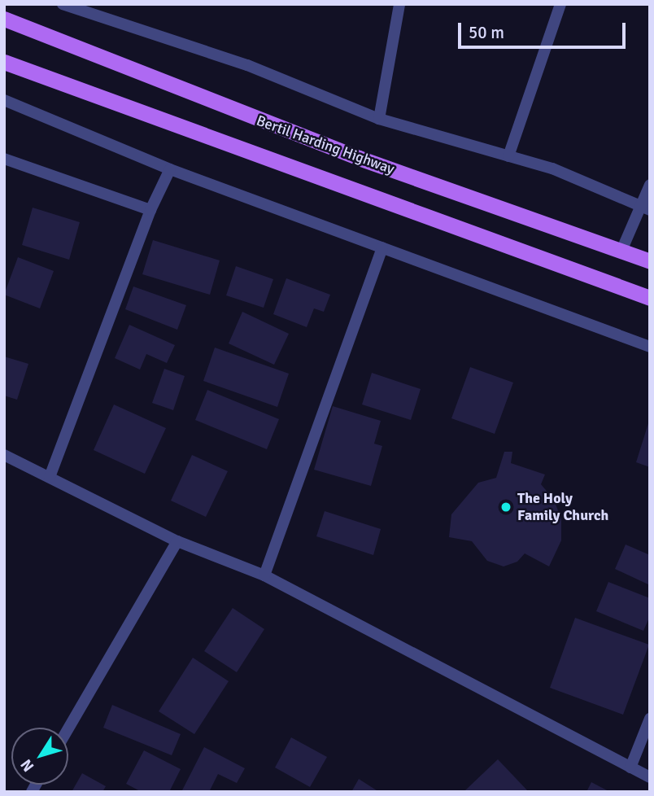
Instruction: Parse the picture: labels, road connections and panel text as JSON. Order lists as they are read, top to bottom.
{
  "streets": {
    "main road": ["Bertil Harding Highway"]
  },
  "places": ["The Holy Family Church"],
  "scale_bar": "50 m",
  "north": "bottom left"
}
